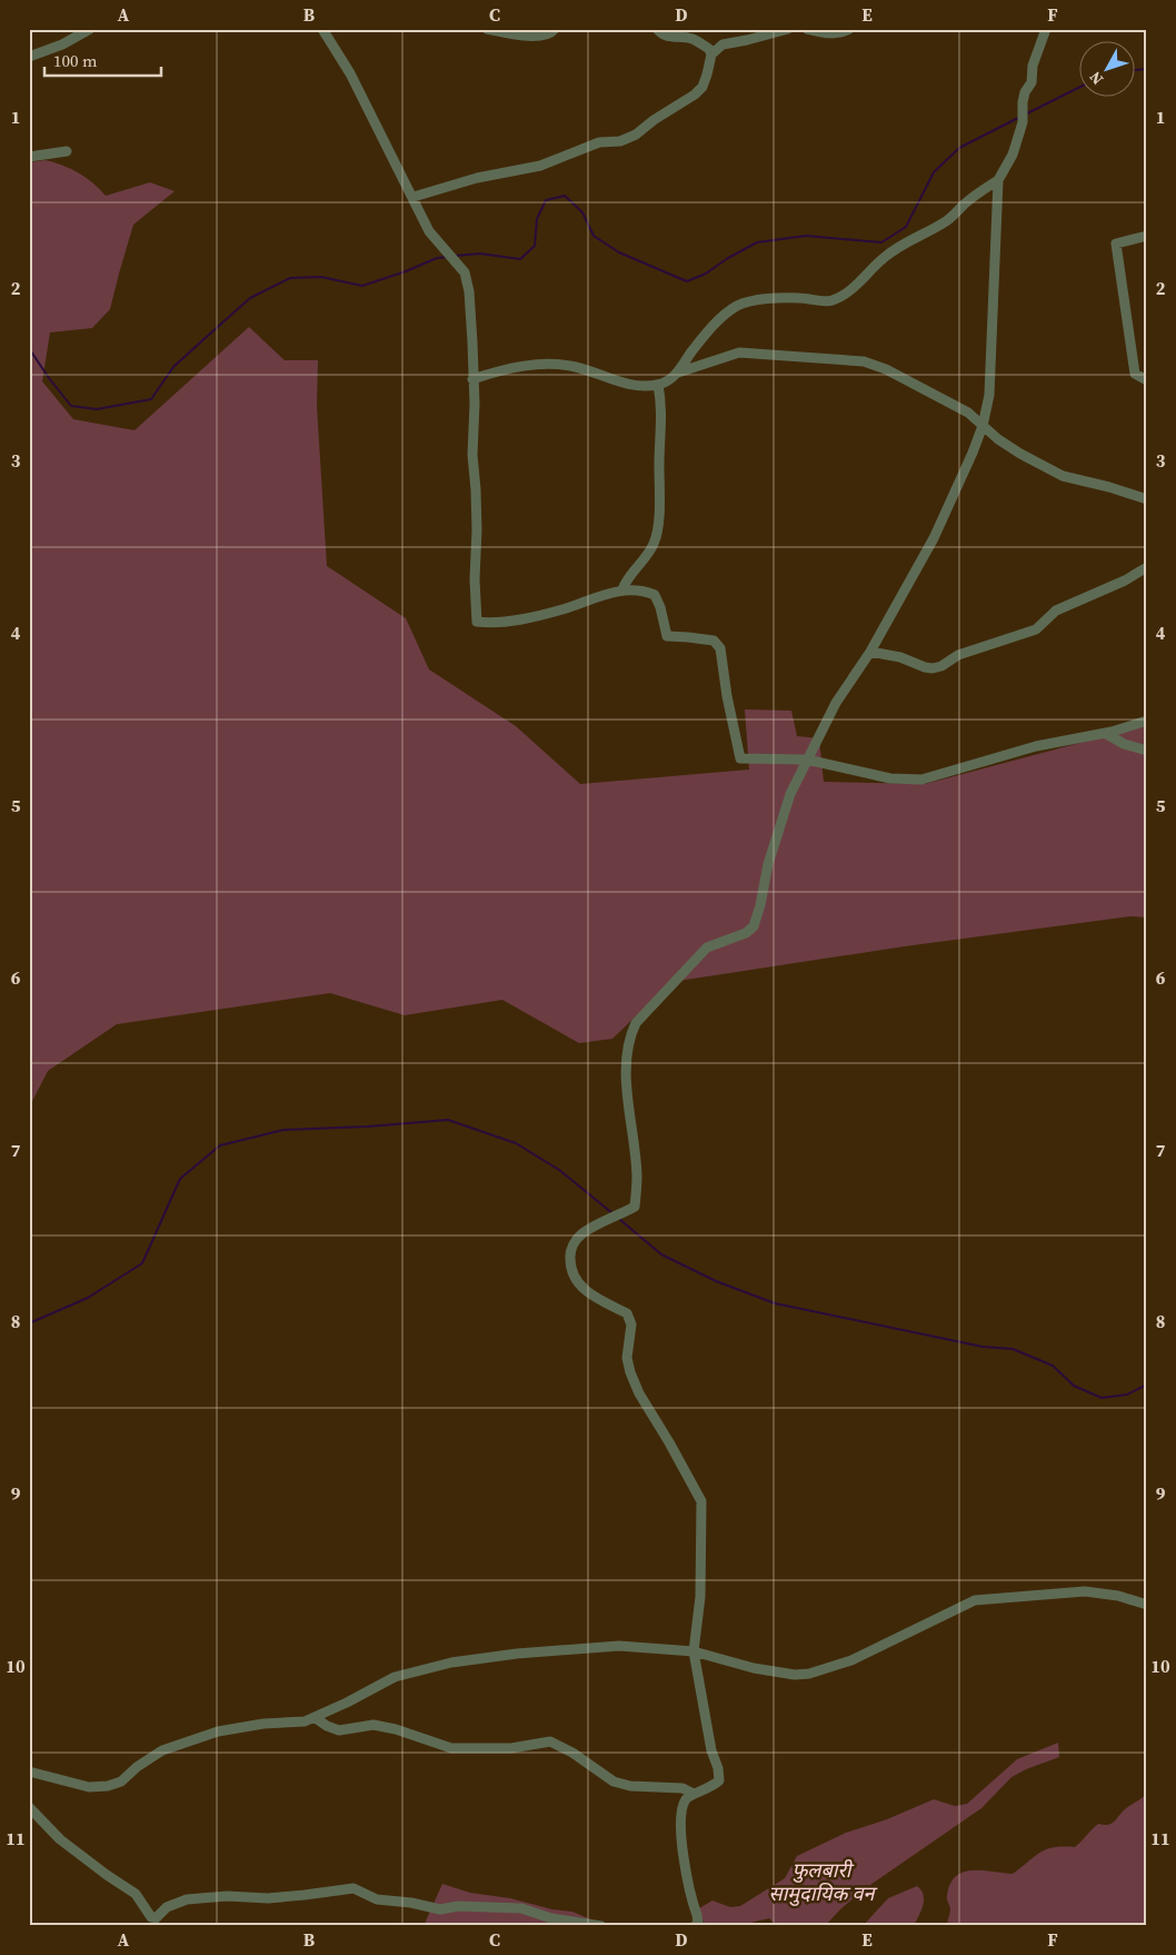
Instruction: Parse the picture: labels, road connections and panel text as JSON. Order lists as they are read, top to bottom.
{
  "parks": ["फुलबारी सामुदायिक वन"],
  "scale_bar": "100 m",
  "north": "bottom left",
  "grid": {
    "columns": [
      "A",
      "B",
      "C",
      "D",
      "E",
      "F"
    ],
    "rows": [
      "1",
      "2",
      "3",
      "4",
      "5",
      "6",
      "7",
      "8",
      "9",
      "10",
      "11"
    ]
  }
}
